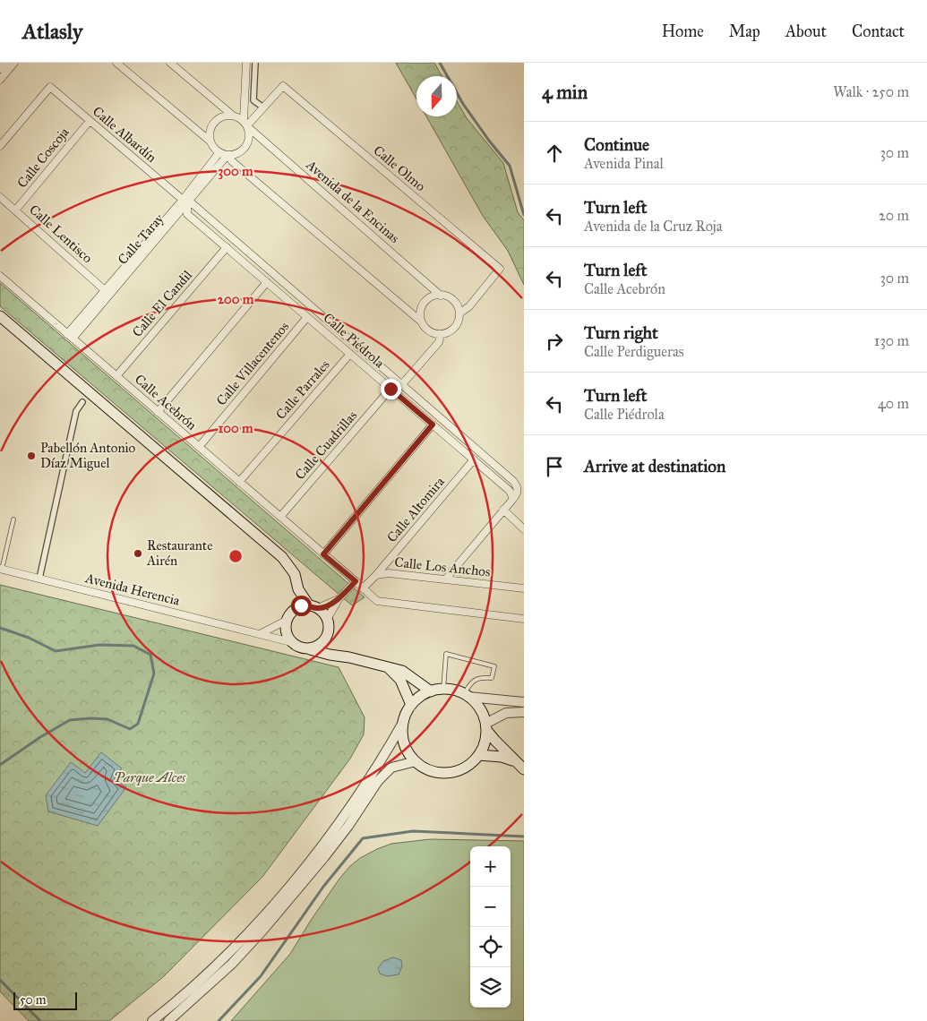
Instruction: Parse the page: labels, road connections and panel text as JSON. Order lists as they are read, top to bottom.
{
  "streets": {
    "street": [
      "Calle Albardín",
      "Calle Coscoja",
      "Calle Olmo",
      "Avenida de la Encinas",
      "Calle Lentisco",
      "Calle Taray",
      "Calle El Candil",
      "Calle Piédrola",
      "Calle Villacentenos",
      "Calle Parrales",
      "Calle Acebrón",
      "Calle Cuadrillas",
      "Calle Altomira",
      "Calle Los Anchos",
      "Avenida Herencia"
    ]
  },
  "crossings": [
    ["Calle Albardín", "Calle Coscoja"],
    ["Calle Albardín", "Calle Taray"],
    ["Calle Albardín", "Calle Piédrola"],
    ["Calle Coscoja", "Calle Lentisco"],
    ["Calle Olmo", "Avenida de la Encinas"],
    ["Avenida de la Encinas", "Calle Taray"],
    ["Calle Lentisco", "Calle Taray"],
    ["Calle Taray", "Calle Piédrola"],
    ["Calle Taray", "Calle Acebrón"],
    ["Calle El Candil", "Calle Piédrola"],
    ["Calle El Candil", "Calle Acebrón"],
    ["Calle Piédrola", "Calle Villacentenos"],
    ["Calle Piédrola", "Calle Parrales"],
    ["Calle Piédrola", "Calle Cuadrillas"],
    ["Calle Piédrola", "Calle Altomira"],
    ["Calle Villacentenos", "Calle Acebrón"],
    ["Calle Parrales", "Calle Acebrón"],
    ["Calle Acebrón", "Calle Cuadrillas"],
    ["Calle Acebrón", "Calle Los Anchos"],
    ["Calle Altomira", "Calle Los Anchos"]
  ],
  "parks": ["Parque Alces"],
  "places": ["Pabellón Antonio Díaz Miguel", "Restaurante Airén"],
  "scale_bar": "50 m",
  "north": "bottom",
  "page": {
    "header": "Atlasly",
    "nav": [
      "Home",
      "Map",
      "About",
      "Contact"
    ],
    "heading": ["4 min", "Walk · 250 m"],
    "list": [
      ["Continue", "Avenida Pinal", "30 m"],
      ["Turn left", "Avenida de la Cruz Roja", "20 m"],
      ["Turn left", "Calle Acebrón", "30 m"],
      ["Turn right", "Calle Perdigueras", "130 m"],
      ["Turn left", "Calle Piédrola", "40 m"],
      "Arrive at destination"
    ],
    "map_buttons": ["+", "−"],
    "scale": "50 m"
  },
  "rings": ["300 m", "200 m", "100 m"]
}
